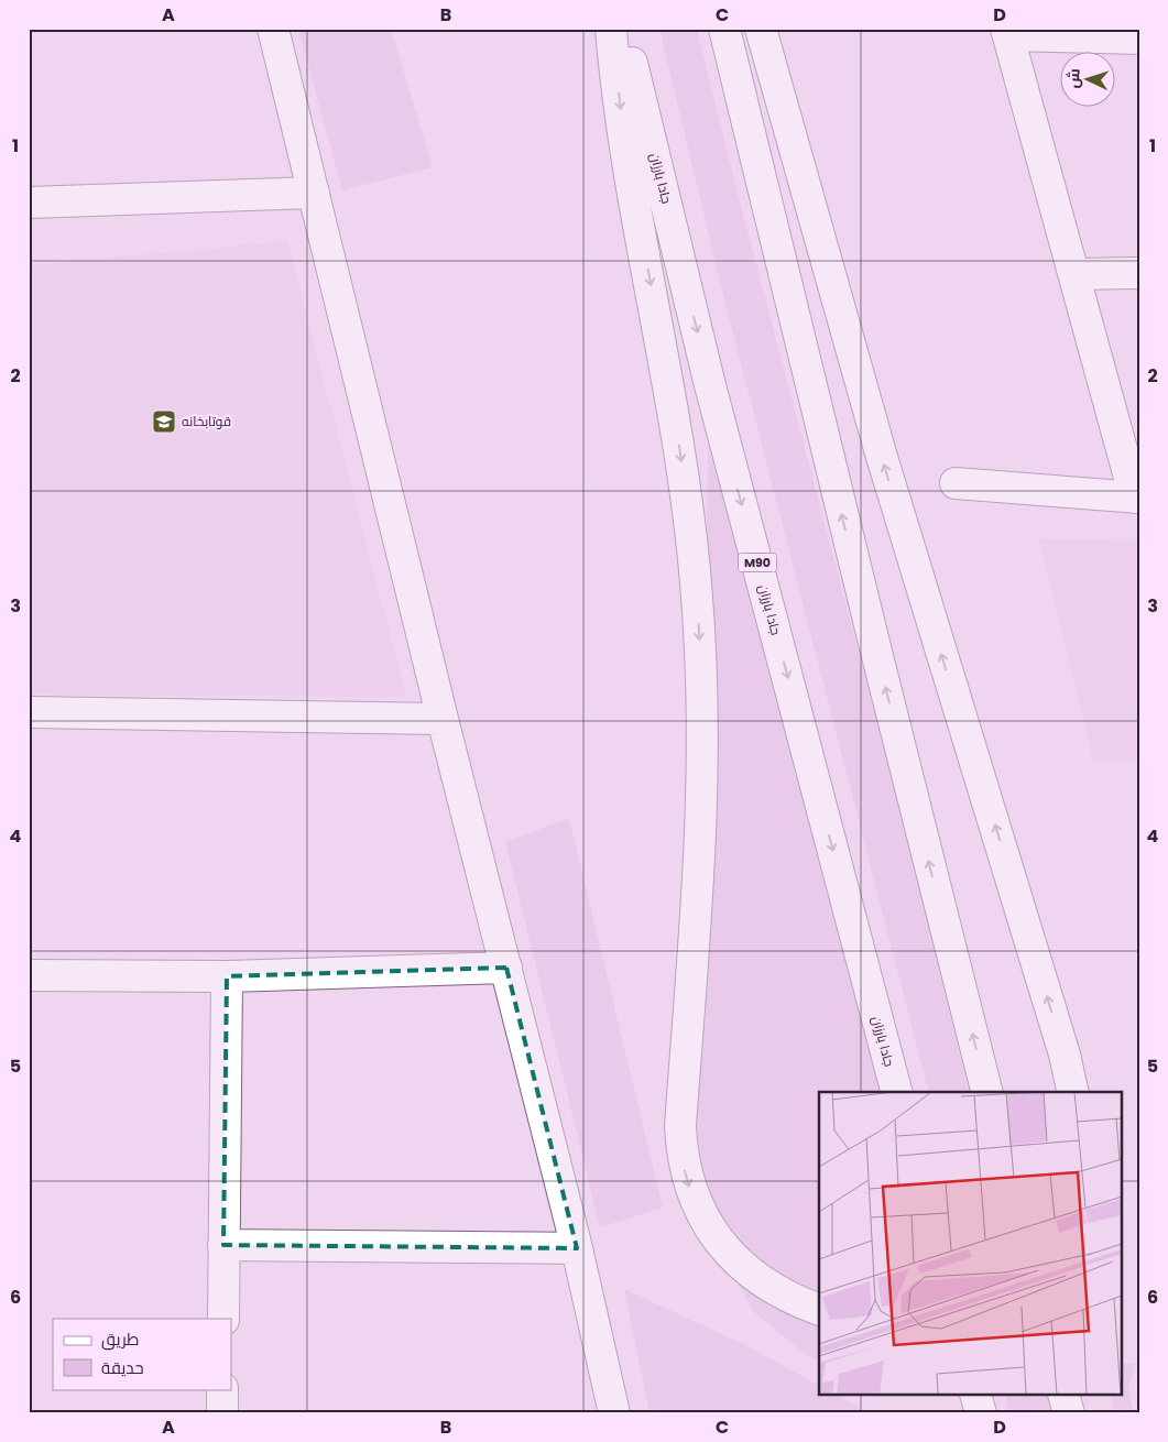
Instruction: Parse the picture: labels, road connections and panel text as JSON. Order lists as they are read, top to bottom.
{
  "streets": {
    "main road": ["جادا بارزان", "M90"]
  },
  "places": {
    "school or university": ["قوتابخانه"]
  },
  "legend": ["طريق", "حديقة"],
  "north": "left",
  "grid": {
    "columns": [
      "A",
      "B",
      "C",
      "D"
    ],
    "rows": [
      "1",
      "2",
      "3",
      "4",
      "5",
      "6"
    ]
  }
}
